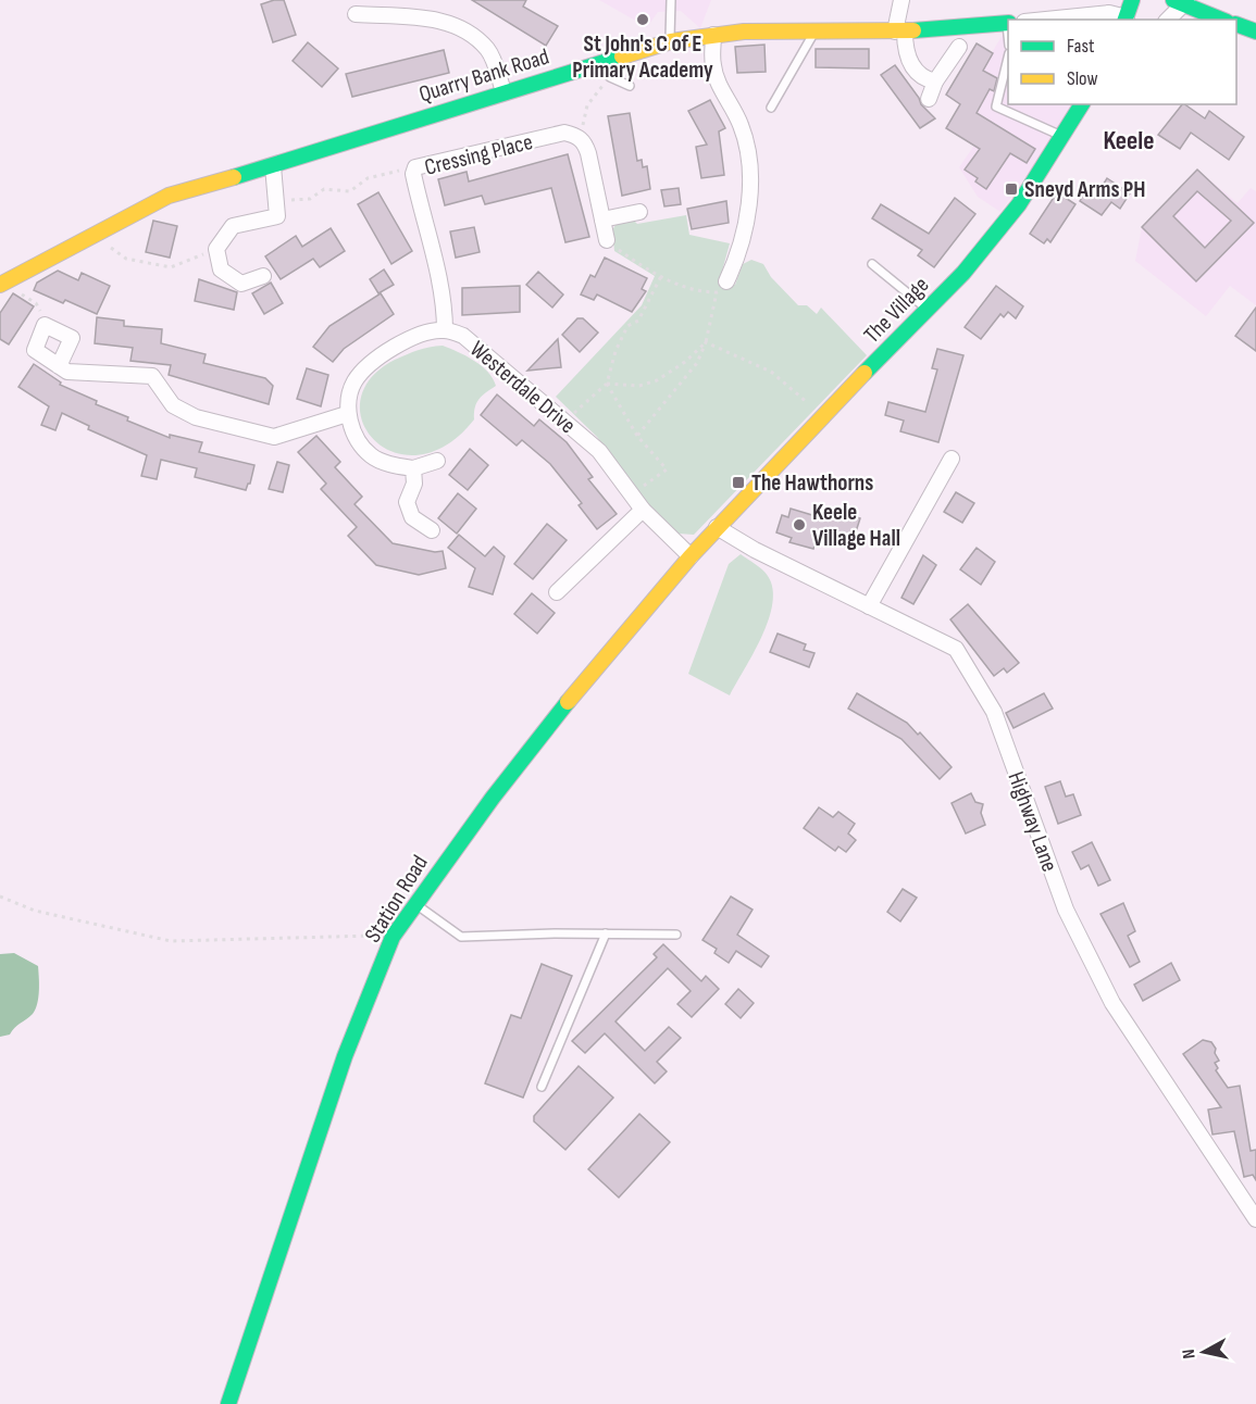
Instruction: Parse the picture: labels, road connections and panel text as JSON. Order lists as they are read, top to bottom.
{
  "streets": {
    "street": [
      "Quarry Bank Road",
      "Cressing Place",
      "The Village",
      "Westerdale Drive",
      "Highway Lane",
      "Station Road"
    ]
  },
  "crossings": [
    ["Cressing Place", "Westerdale Drive"],
    ["The Village", "Highway Lane"],
    ["The Village", "Station Road"],
    ["Westerdale Drive", "Station Road"],
    ["Highway Lane", "Station Road"]
  ],
  "districts": ["Keele"],
  "places": {
    "other": ["St John's C of E Primary Academy", "Keele Village Hall"],
    "transit": ["Sneyd Arms PH", "The Hawthorns"]
  },
  "legend": ["Fast", "Slow"],
  "north": "left"
}
